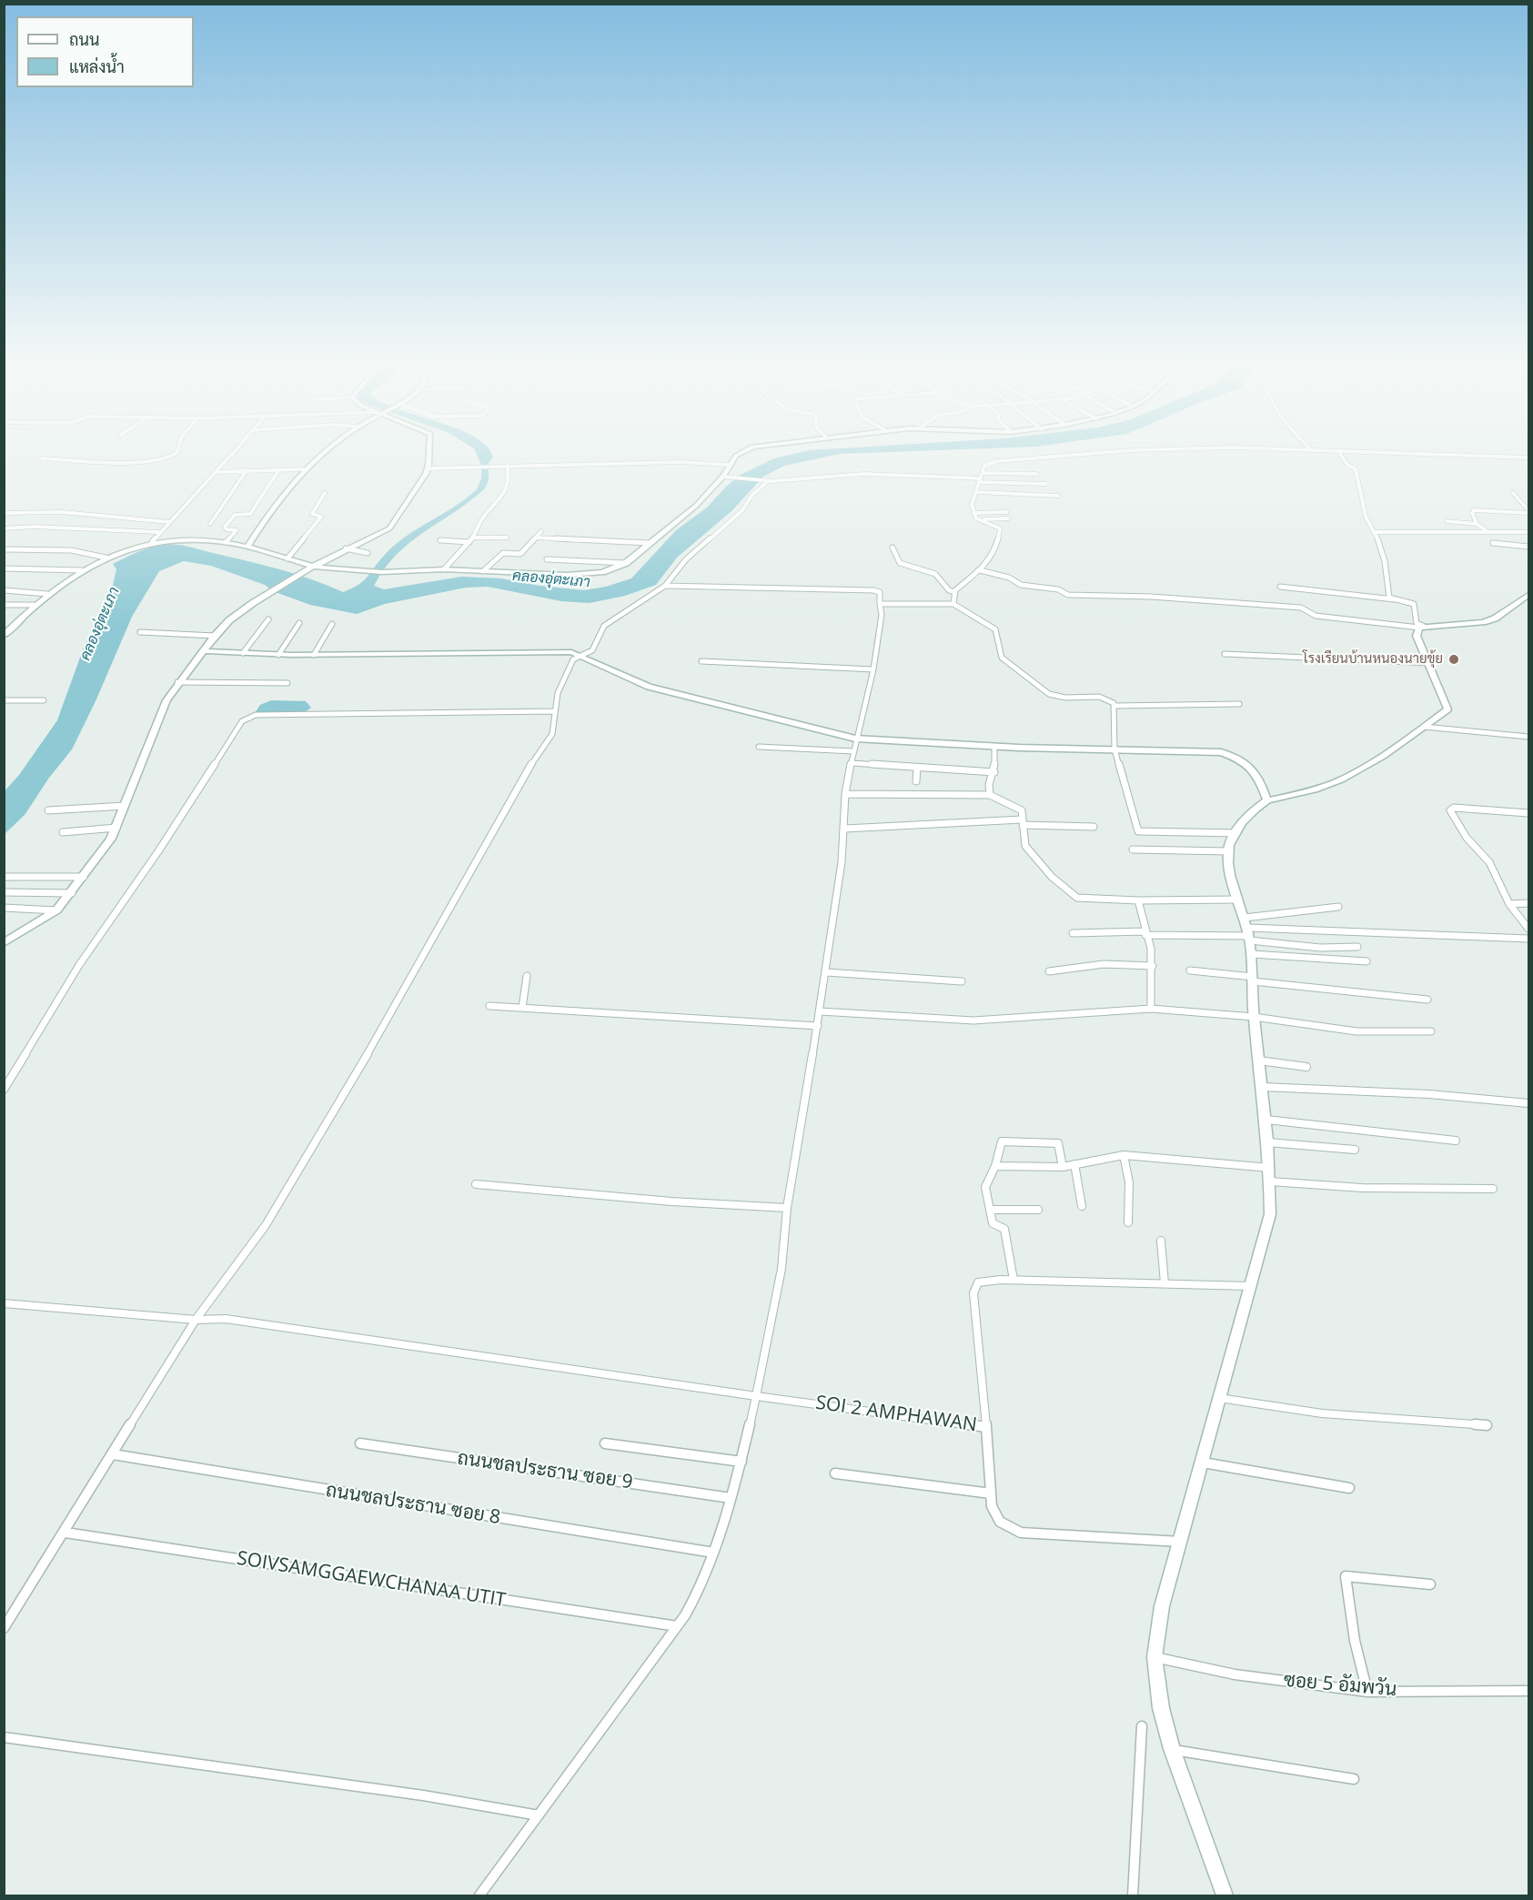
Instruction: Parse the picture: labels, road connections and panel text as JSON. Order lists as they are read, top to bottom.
{
  "streets": {
    "street": [
      "SOI 2 AMPHAWAN",
      "ถนนชลประธาน ซอย 9",
      "ถนนชลประธาน ซอย 8",
      "SOIVSAMGGAEWCHANAA UTIT",
      "ซอย 5 อัมพวัน"
    ]
  },
  "water": ["คลองอุ่ตะเภา"],
  "places": ["โรงเรียนบ้านหนองนายขุ้ย"],
  "legend": ["ถนน", "แหล่งน้ำ"]
}
